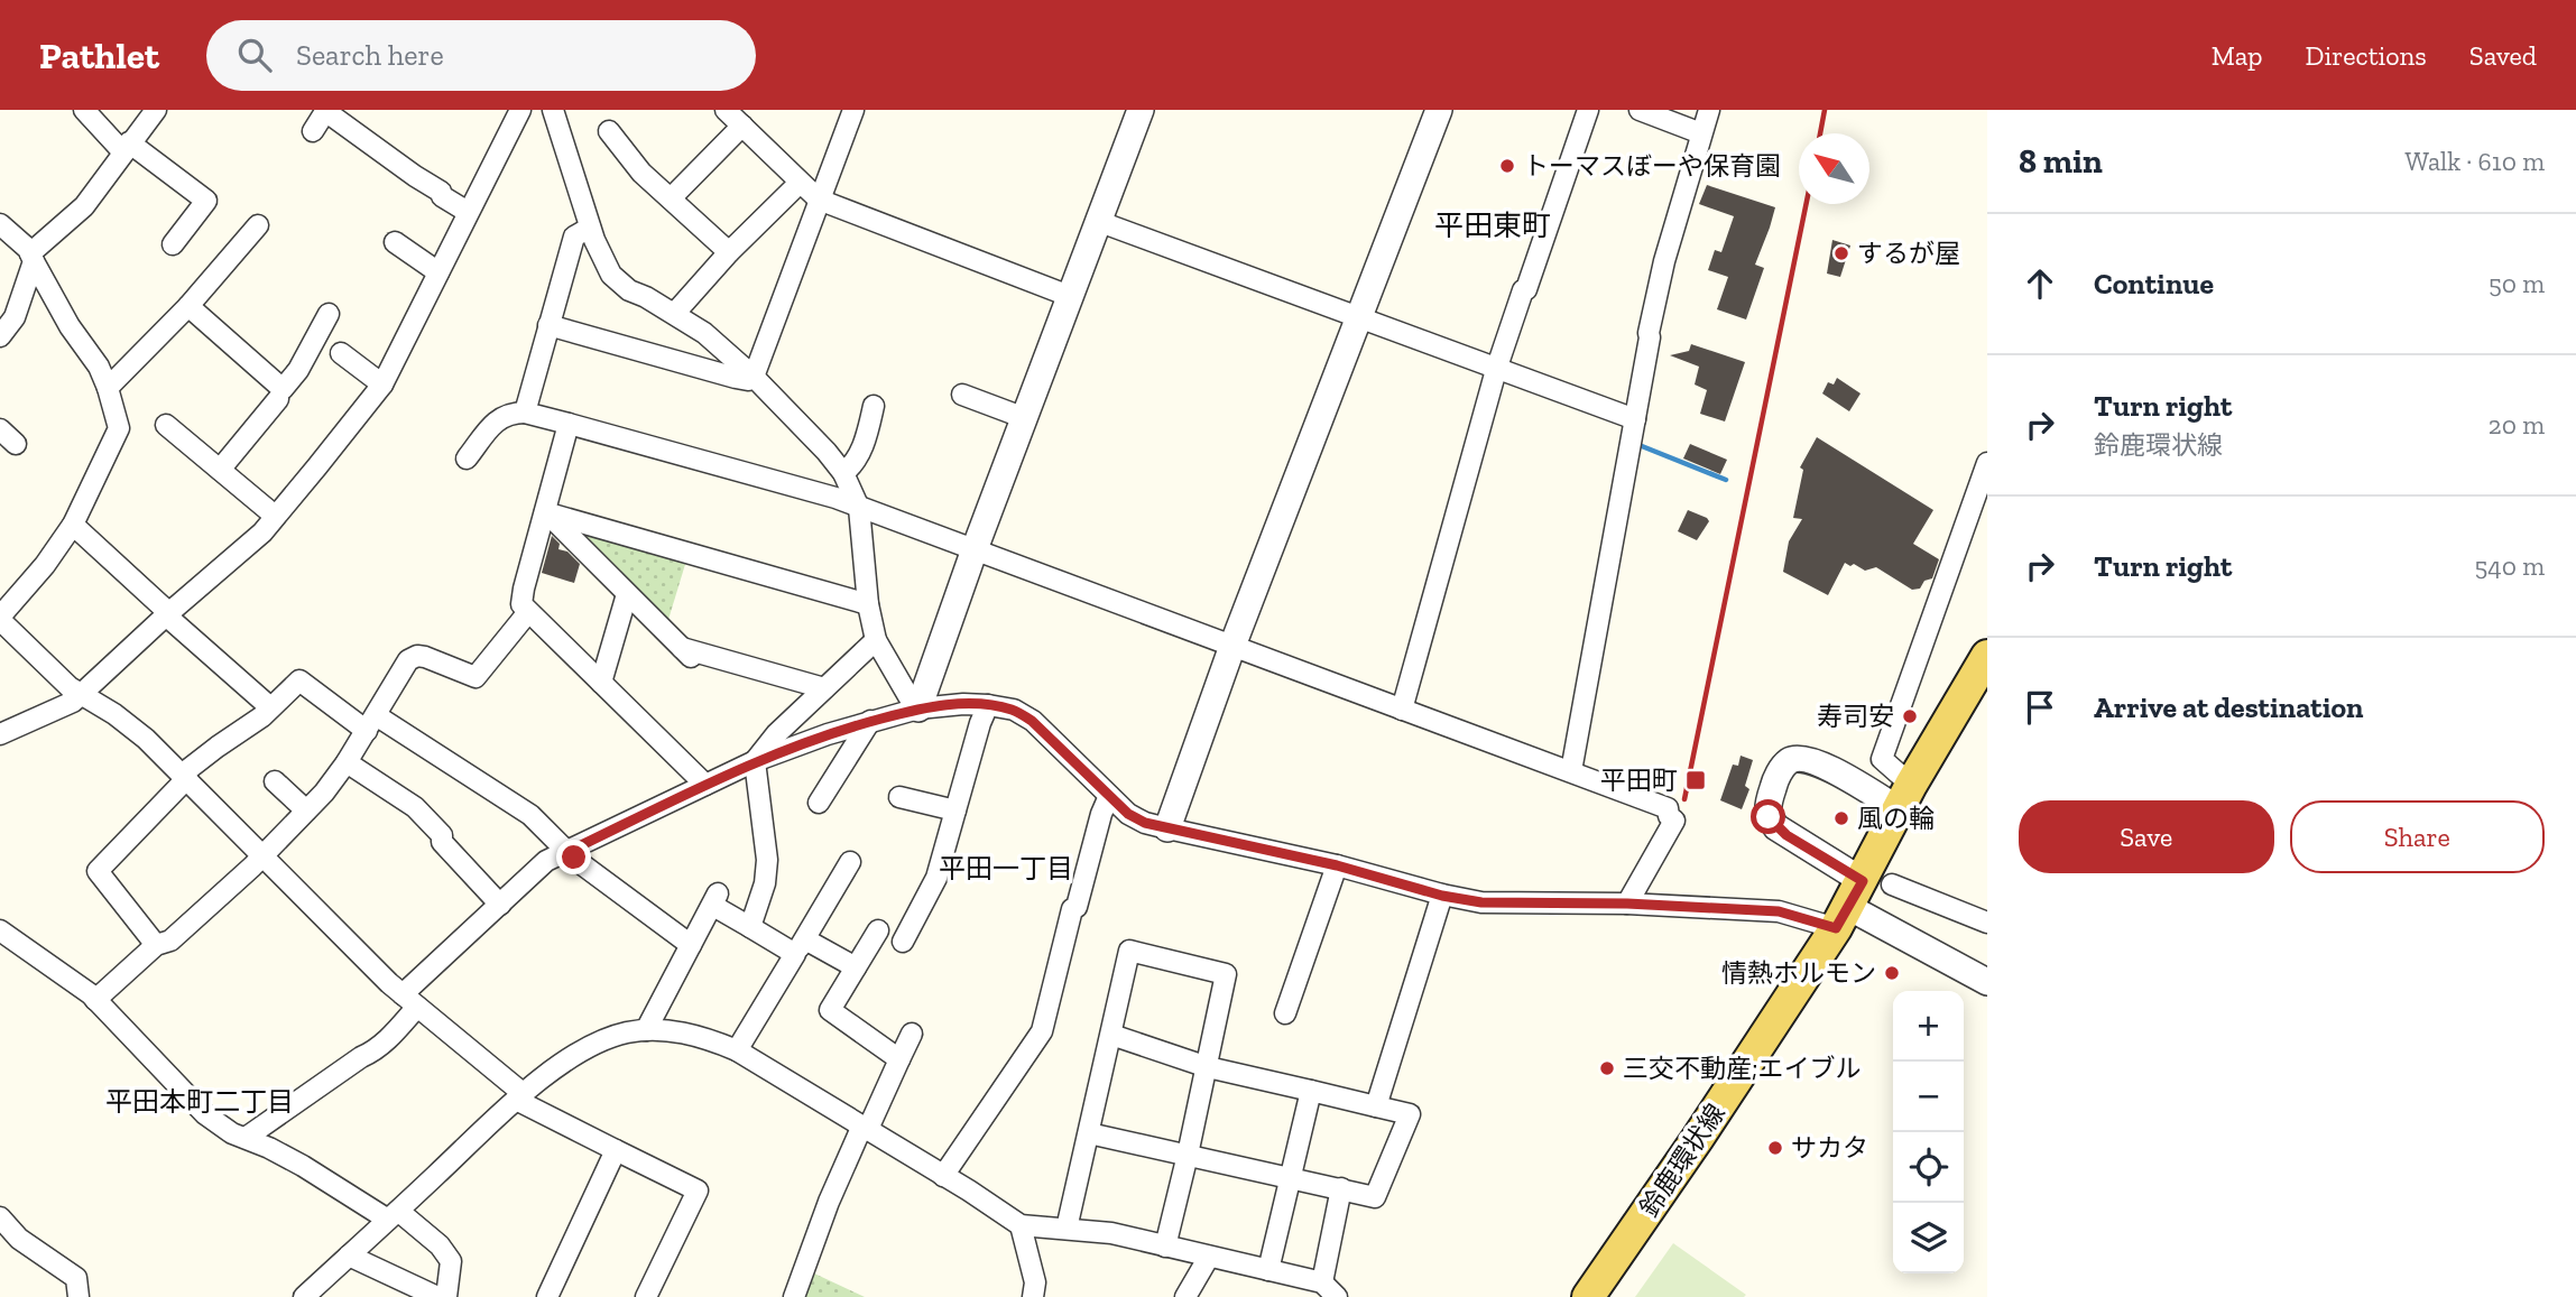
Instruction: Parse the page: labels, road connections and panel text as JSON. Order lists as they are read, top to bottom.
{
  "streets": {
    "main road": ["鈴鹿環状線"]
  },
  "districts": ["平田東町", "平田一丁目", "平田本町二丁目"],
  "places": {
    "other": [
      "トーマスぼーや保育園",
      "するが屋",
      "寿司安",
      "風の輪",
      "情熱ホルモン",
      "三交不動産;エイブル",
      "サカタ"
    ],
    "transit": ["平田町"]
  },
  "north": "top left",
  "page": {
    "header": "Pathlet",
    "search": "Search here",
    "nav": ["Map", "Directions", "Saved"],
    "heading": ["8 min", "Walk · 610 m"],
    "list": [
      ["Continue", "50 m"],
      ["Turn right", "鈴鹿環状線", "20 m"],
      ["Turn right", "540 m"],
      "Arrive at destination"
    ],
    "buttons": ["Save", "Share"],
    "map_buttons": ["+", "−"]
  }
}
